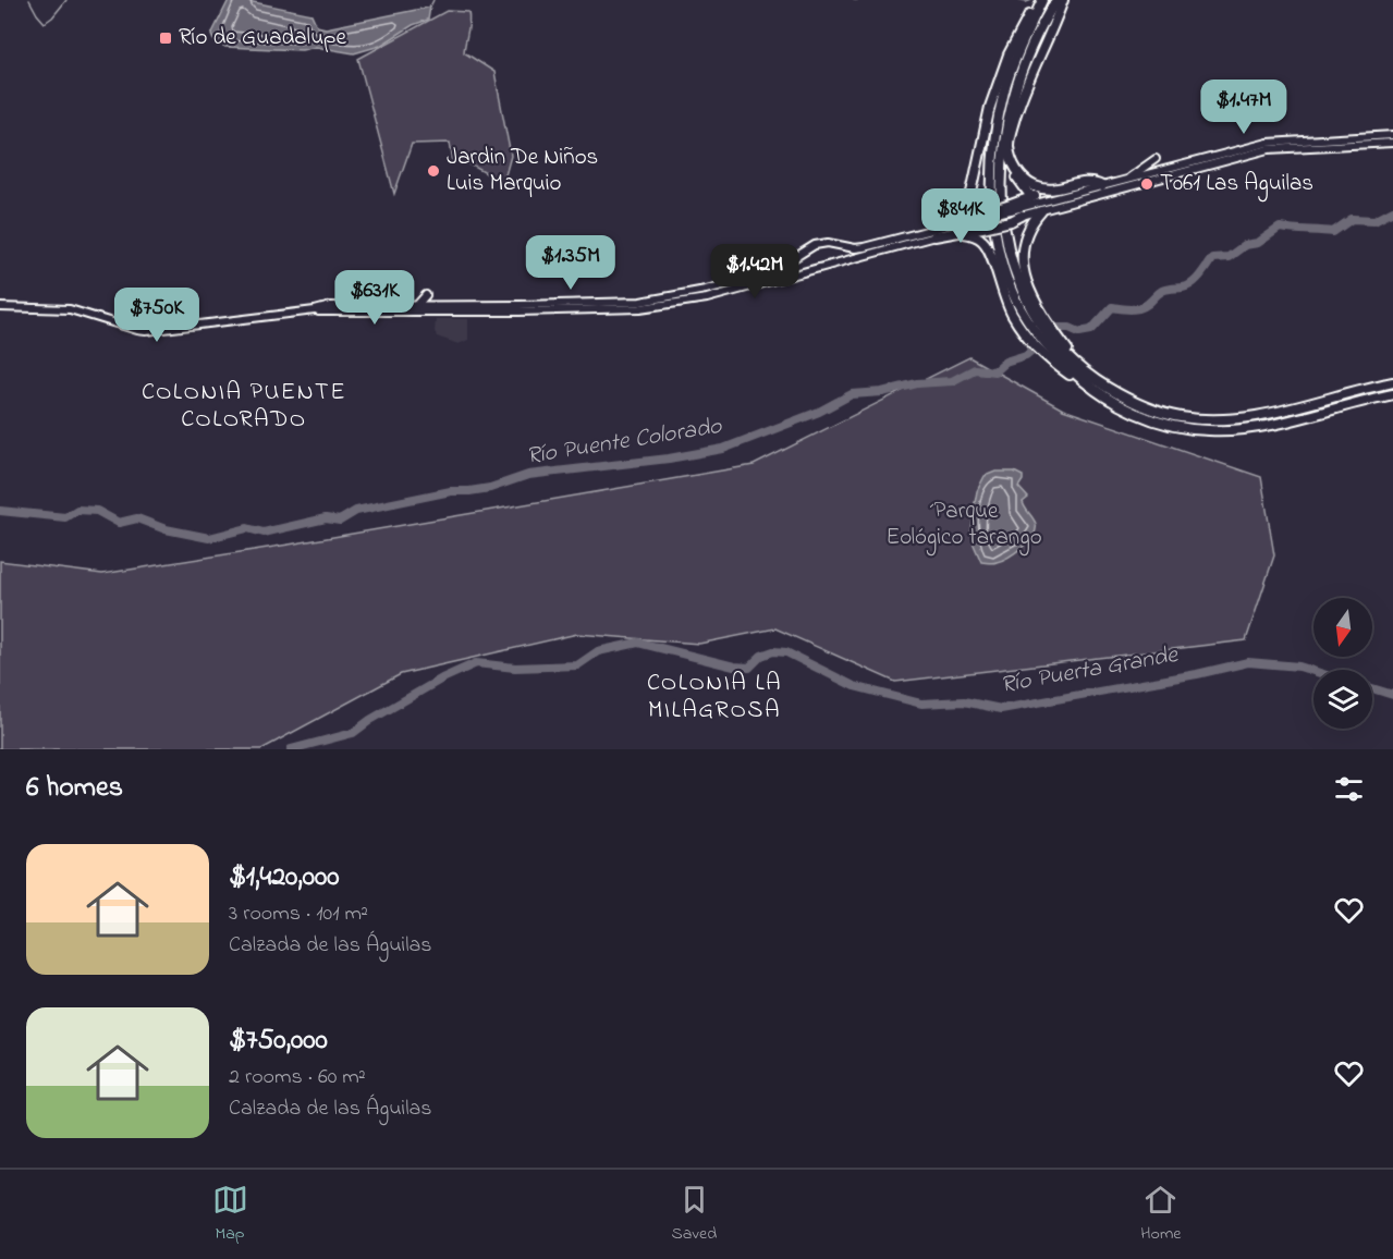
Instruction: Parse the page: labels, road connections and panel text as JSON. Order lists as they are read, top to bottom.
{
  "districts": ["COLONIA PUENTE COLORADO", "COLONIA LA MILAGROSA"],
  "water": ["Río Puente Colorado", "Río Puerta Grande"],
  "parks": ["´Parque Eológico tarango"],
  "places": {
    "transit": ["Río de Guadalupe"],
    "other": ["Jardin De Niños Luis Marquio", "T061 Las Aguilas"]
  },
  "north": "bottom",
  "page": {
    "price": [
      "$1.47M",
      "$841K",
      "$1.35M",
      "$1.42M",
      "$631K",
      "$750K"
    ],
    "heading": "6 homes",
    "list": [
      {
        "name": "$1,420,000",
        "note": "3 rooms · 101 m² · Calzada de las Águilas"
      },
      {
        "name": "$750,000",
        "note": "2 rooms · 60 m² · Calzada de las Águilas"
      }
    ],
    "tabs": ["Map", "Saved", "Home"]
  }
}
